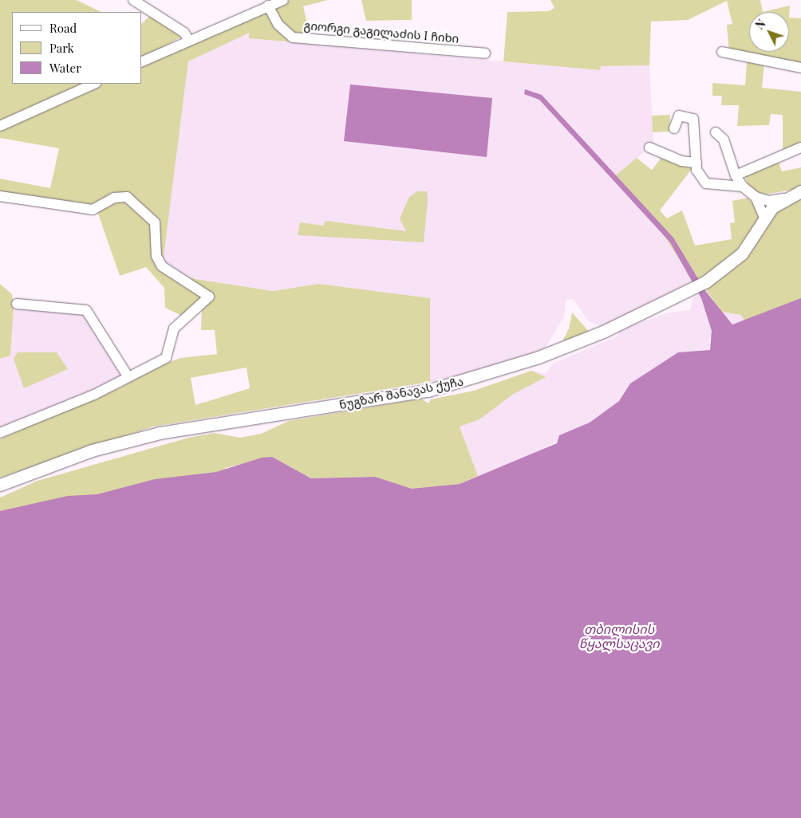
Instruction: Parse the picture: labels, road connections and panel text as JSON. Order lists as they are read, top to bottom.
{
  "streets": {
    "main road": ["ნუგზარ შანავას ქუჩა"],
    "street": ["გიორგი გაგილაძის I ჩიხი"]
  },
  "water": ["თბილისის წყალსაცავი"],
  "legend": ["Road", "Park", "Water"],
  "north": "top left"
}
